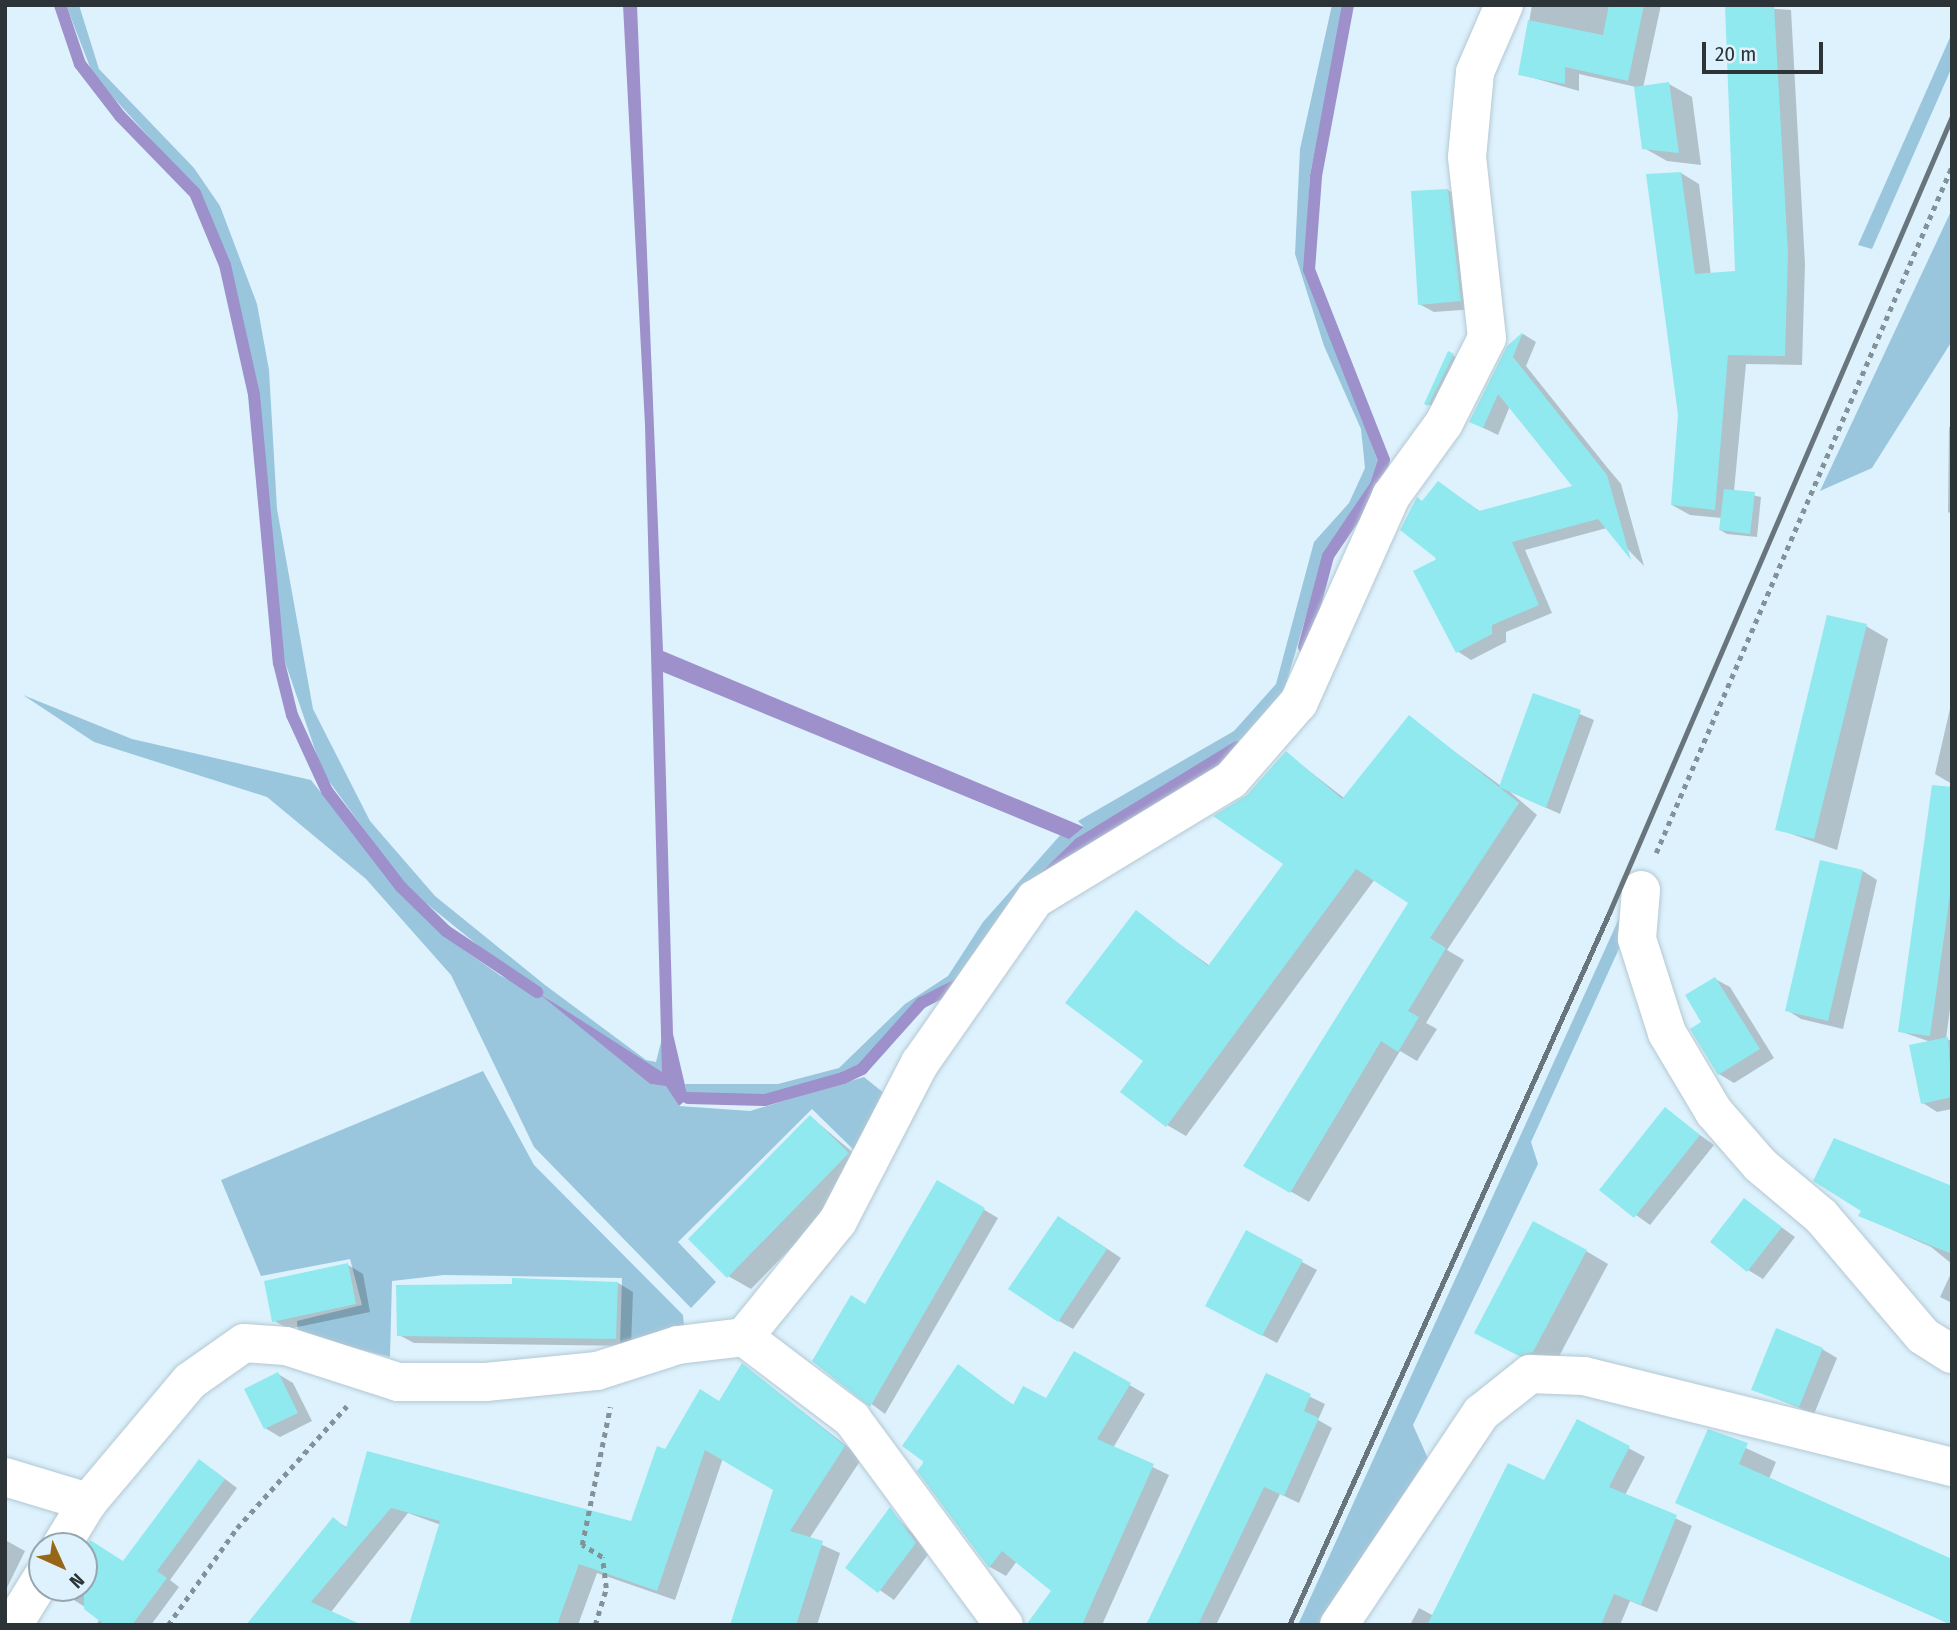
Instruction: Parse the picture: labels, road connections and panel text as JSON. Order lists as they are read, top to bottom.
{
  "scale_bar": "20 m",
  "north": "bottom right"
}
